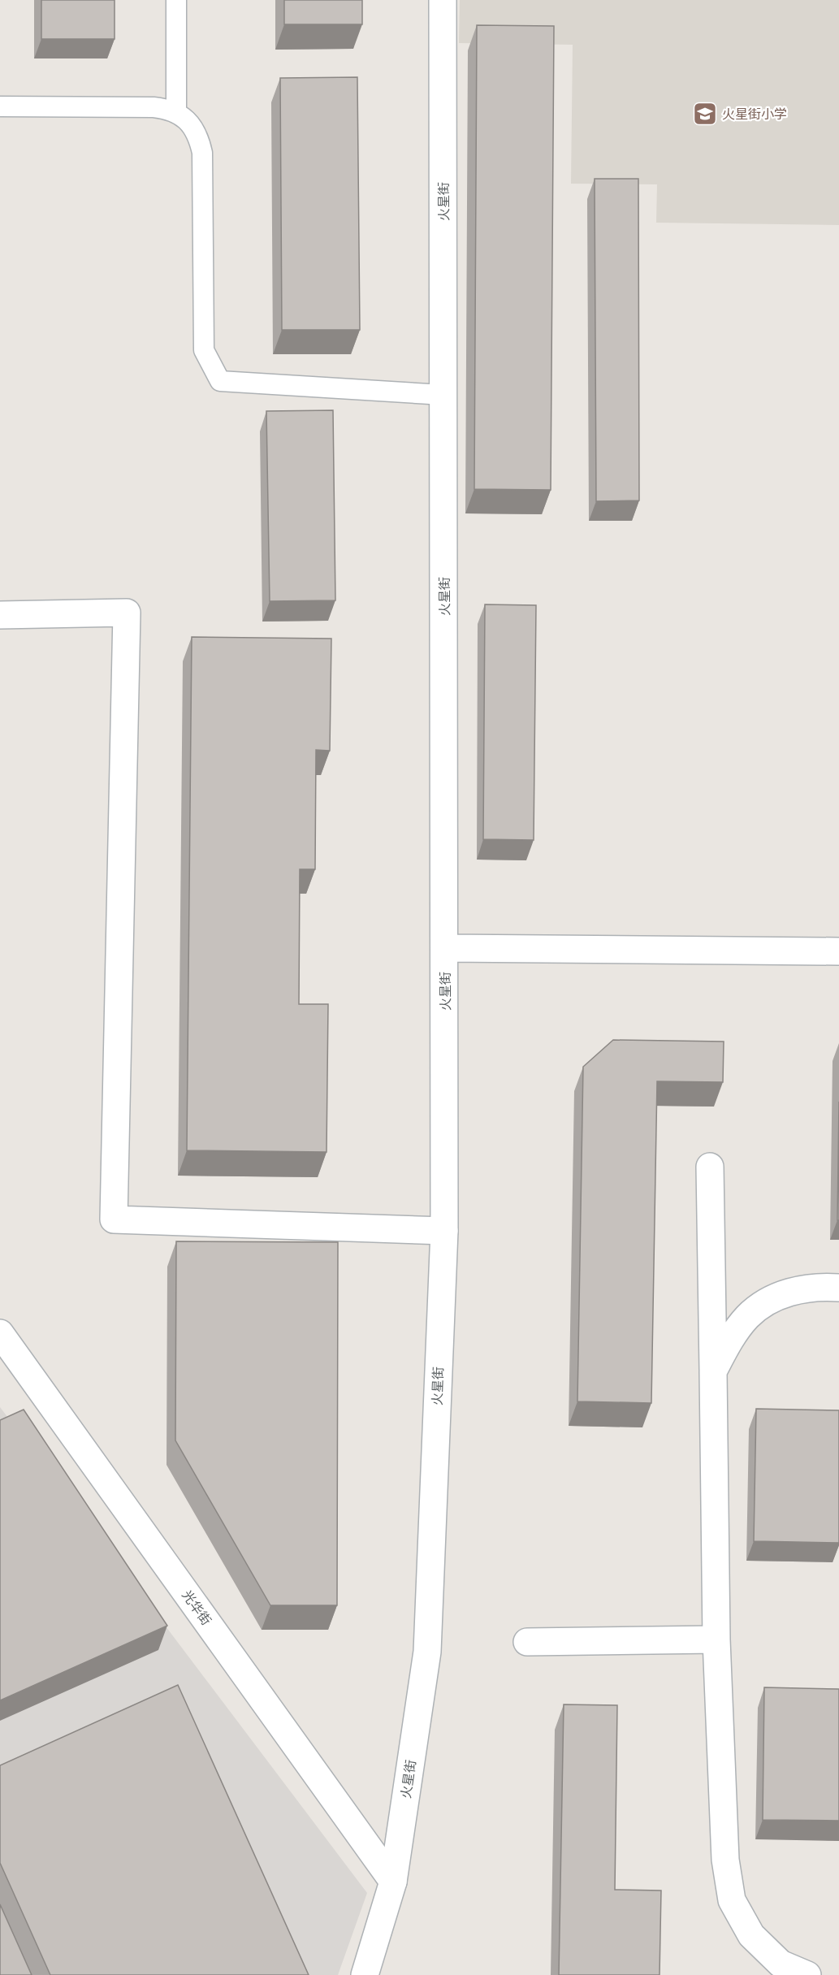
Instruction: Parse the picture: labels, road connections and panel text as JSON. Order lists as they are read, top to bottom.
{
  "streets": {
    "street": ["火星街", "光华街"]
  },
  "crossings": [
    ["火星街", "光华街"]
  ],
  "places": {
    "school or university": ["火星街小学"]
  }
}
